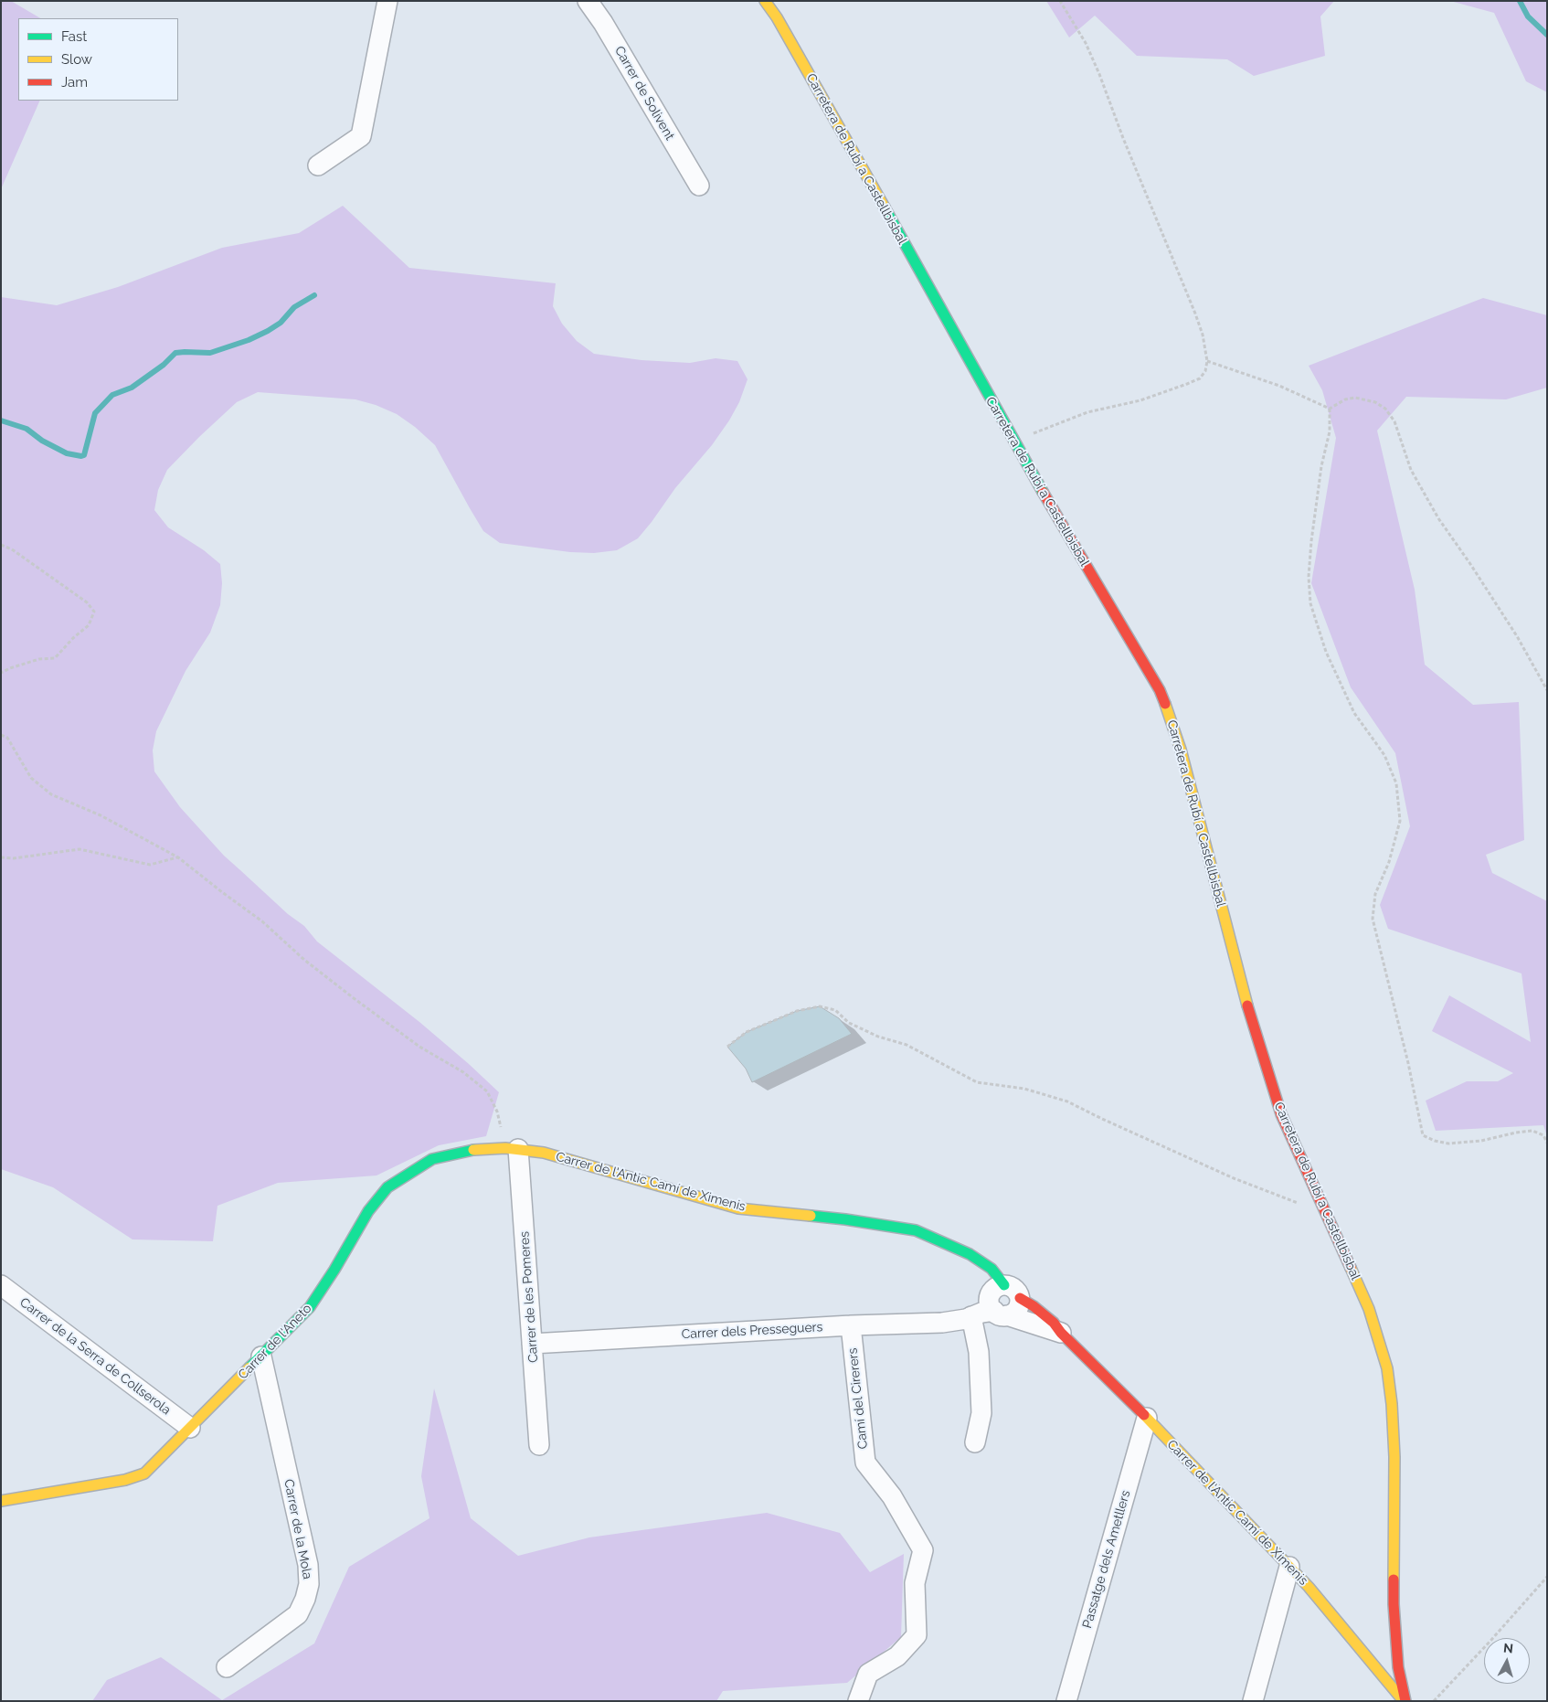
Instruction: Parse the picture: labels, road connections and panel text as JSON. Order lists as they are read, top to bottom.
{
  "streets": {
    "street": [
      "Carrer de Solivent",
      "Carretera de Rubí a Castellbisbal",
      "Carrer de l'Antic Camí de Ximenis",
      "Carrer de les Pomeres",
      "Carrer dels Presseguers",
      "Carrer de l'Aneto",
      "Carrer de la Serra de Collserola",
      "Camí del Cirerers",
      "Carrer de la Mola",
      "Passatge dels Ametllers"
    ]
  },
  "crossings": [
    ["Carretera de Rubí a Castellbisbal", "Carrer de l'Antic Camí de Ximenis"],
    ["Carrer de l'Antic Camí de Ximenis", "Carrer de les Pomeres"],
    ["Carrer de l'Antic Camí de Ximenis", "Carrer de l'Aneto"],
    ["Carrer de l'Antic Camí de Ximenis", "Passatge dels Ametllers"],
    ["Carrer de les Pomeres", "Carrer dels Presseguers"],
    ["Carrer de les Pomeres", "Carrer de l'Aneto"],
    ["Carrer dels Presseguers", "Camí del Cirerers"],
    ["Carrer de l'Aneto", "Carrer de la Serra de Collserola"],
    ["Carrer de l'Aneto", "Carrer de la Mola"]
  ],
  "legend": ["Fast", "Slow", "Jam"],
  "north": "top"
}
